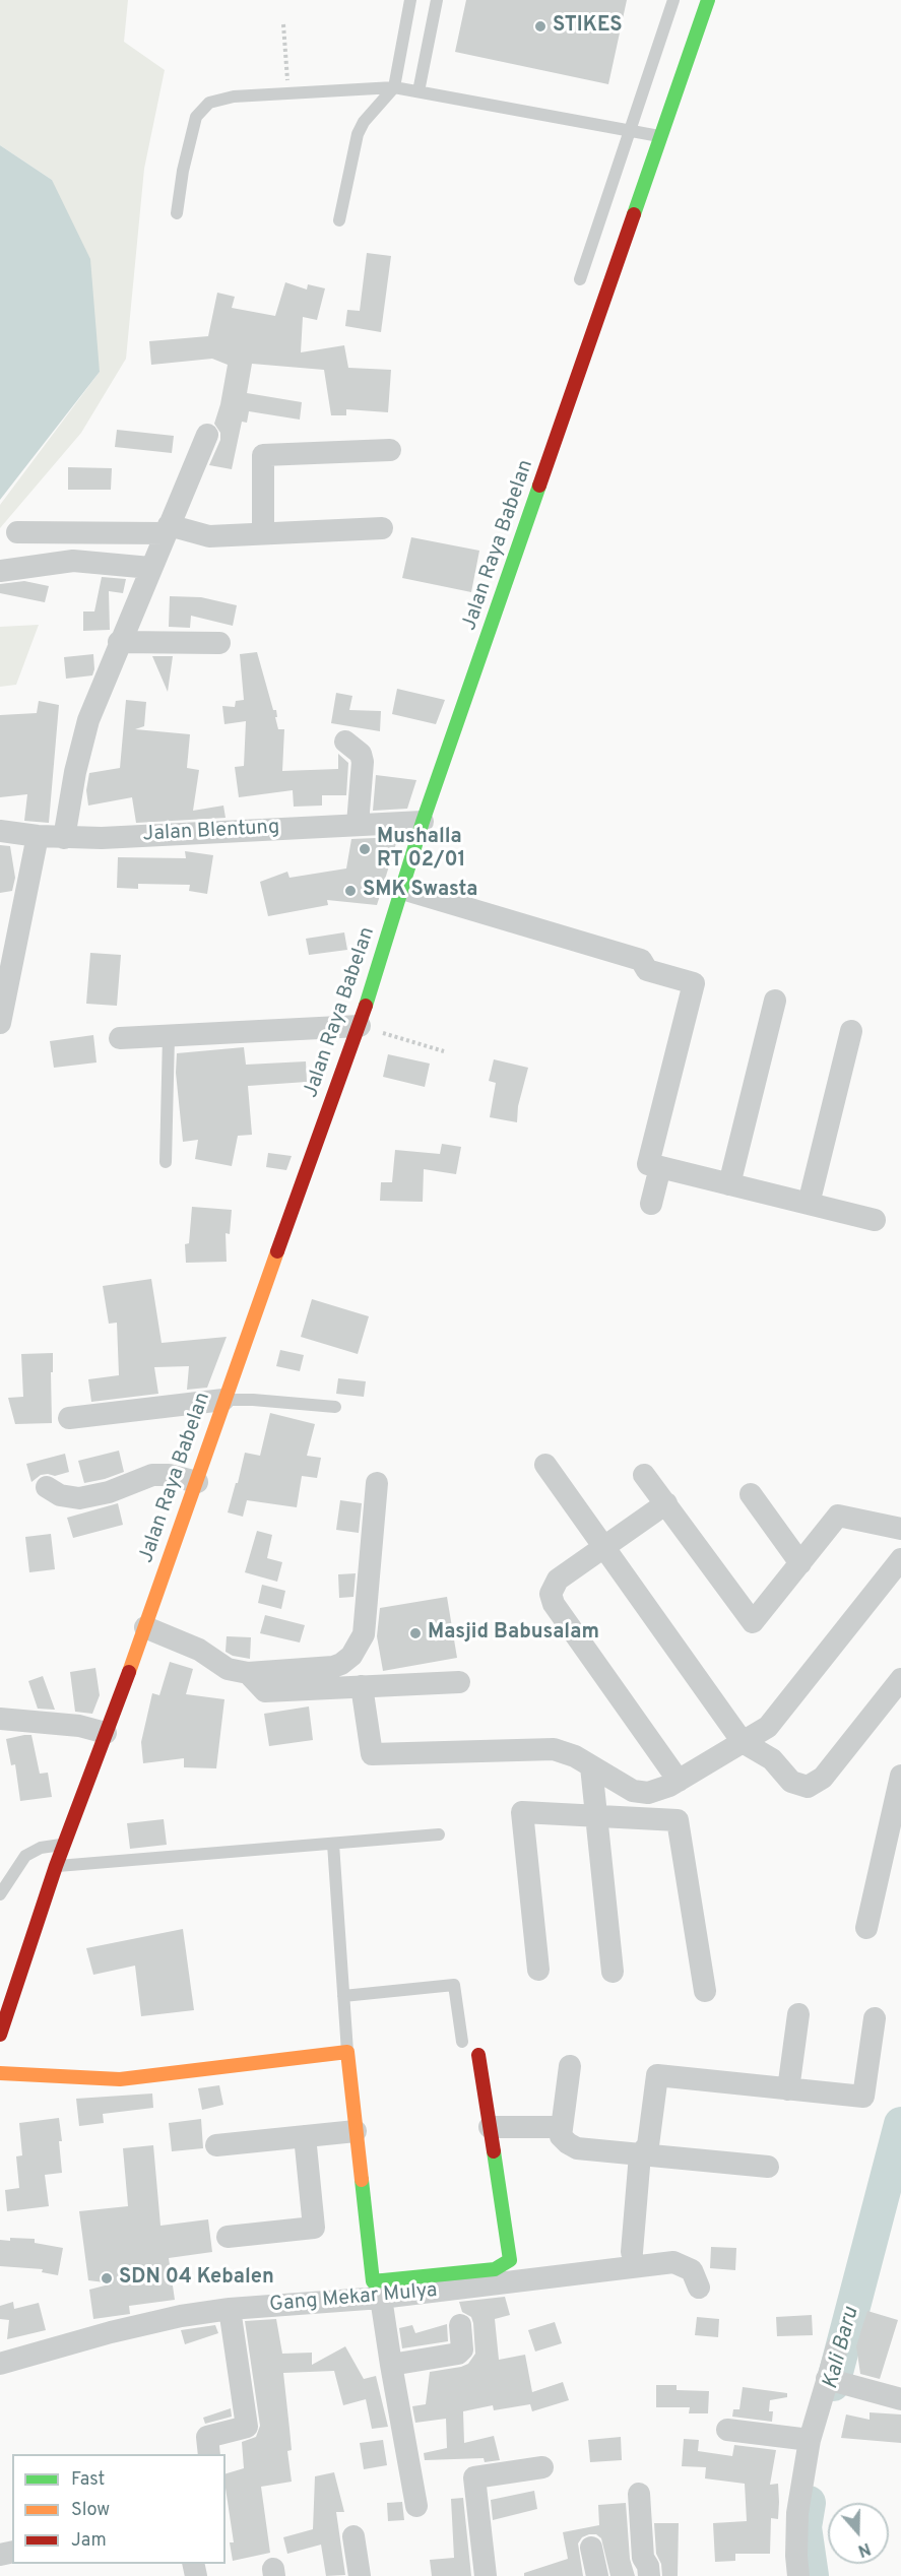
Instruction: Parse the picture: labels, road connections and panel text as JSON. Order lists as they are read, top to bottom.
{
  "streets": {
    "main road": ["Jalan Raya Babelan"],
    "street": ["Jalan Blentung", "Gang Mekar Mulya"]
  },
  "crossings": [
    ["Jalan Raya Babelan", "Jalan Blentung"]
  ],
  "water": ["Kali Baru"],
  "places": [
    "STIKES",
    "Mushalla RT 02/01",
    "SMK Swasta",
    "Masjid Babusalam",
    "SDN 04 Kebalen"
  ],
  "legend": ["Fast", "Slow", "Jam"],
  "north": "bottom"
}
